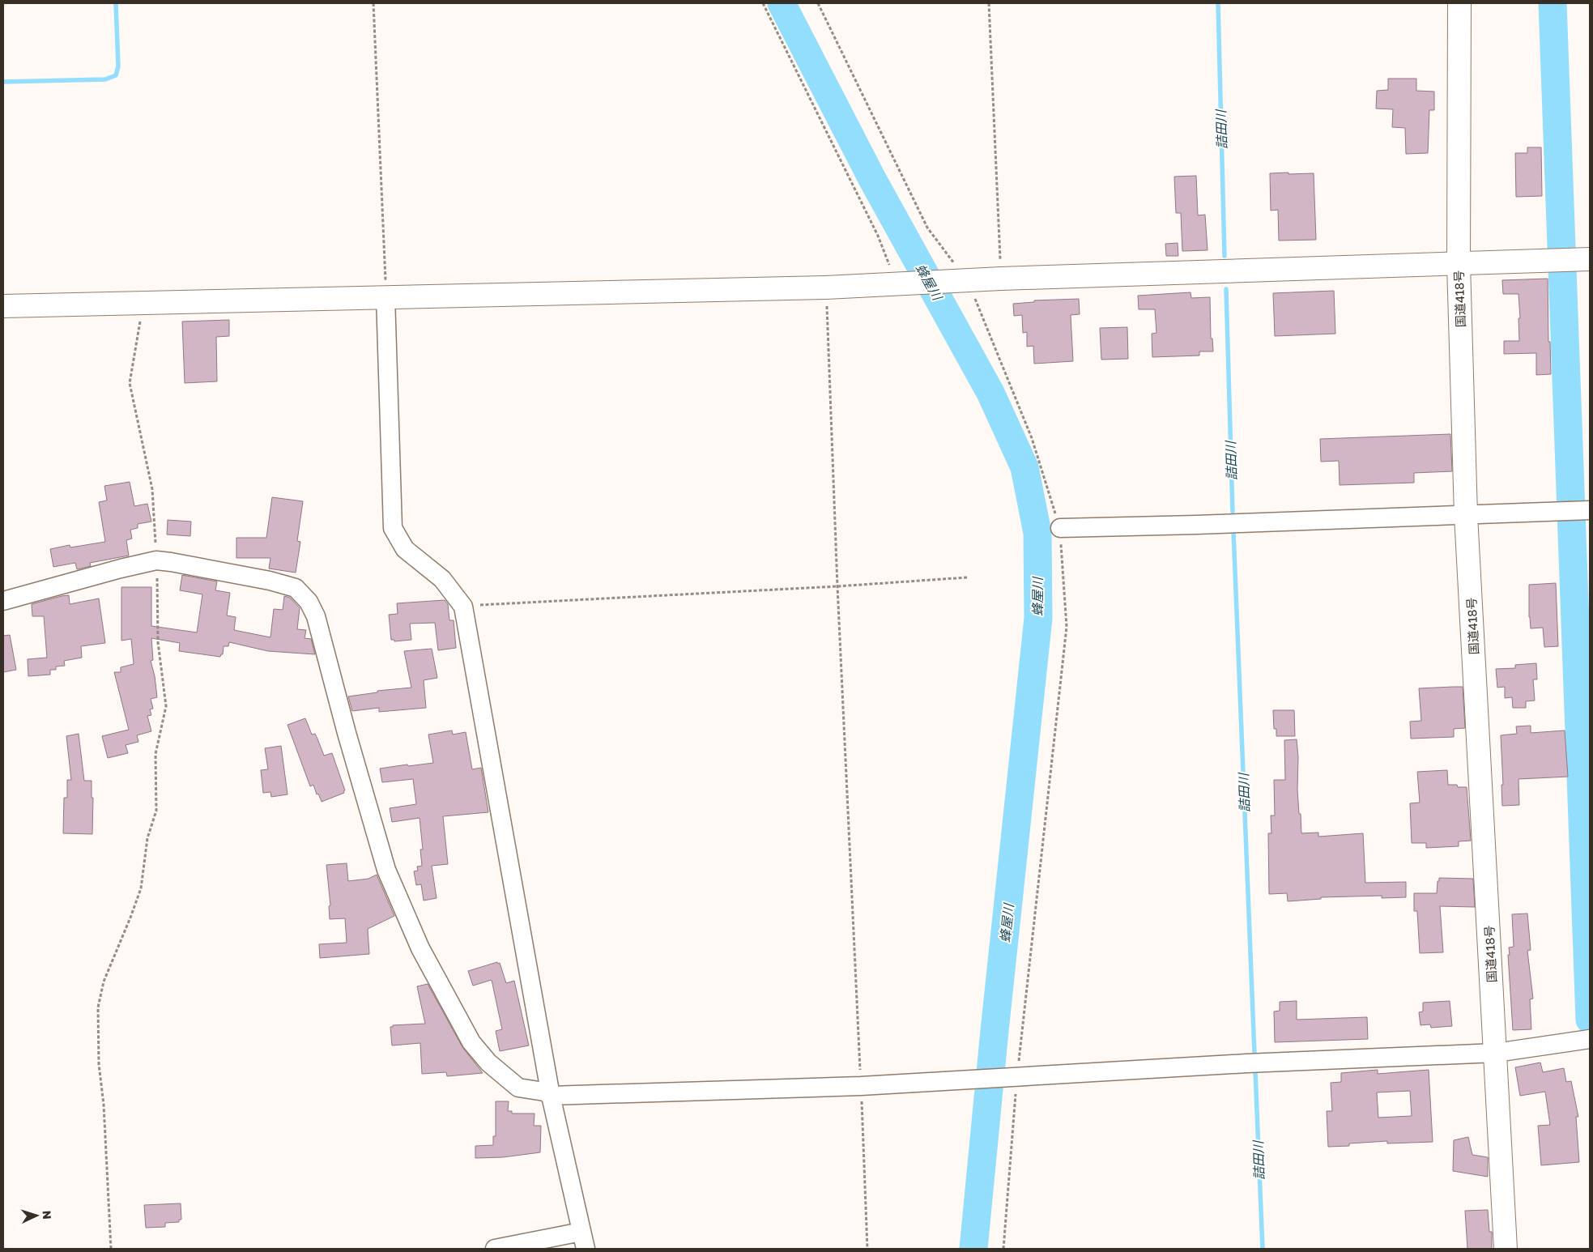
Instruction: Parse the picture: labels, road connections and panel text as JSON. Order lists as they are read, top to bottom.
{
  "streets": {
    "main road": ["国道418号"]
  },
  "water": ["詰田川", "蜂屋川"],
  "north": "right"
}
